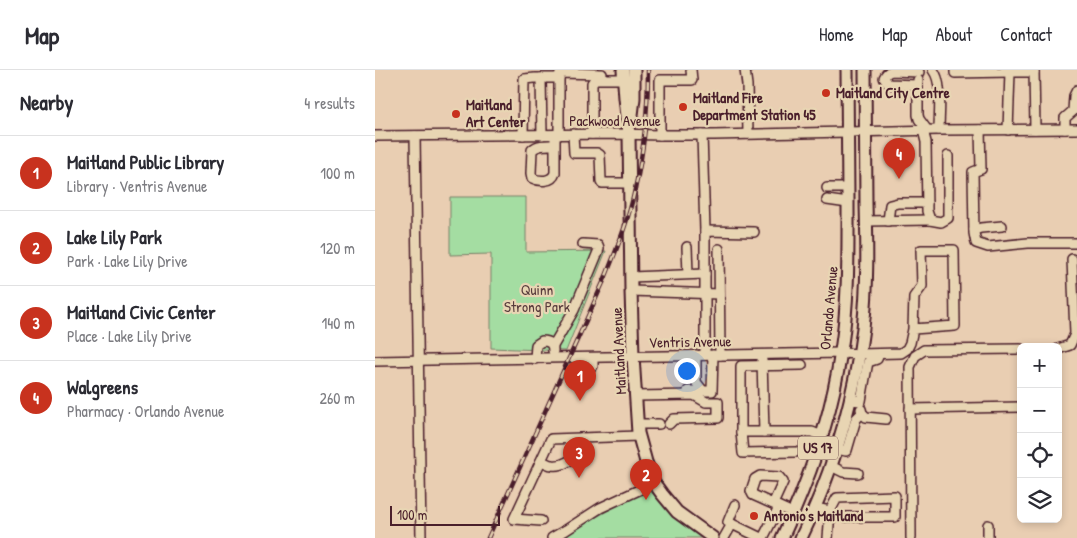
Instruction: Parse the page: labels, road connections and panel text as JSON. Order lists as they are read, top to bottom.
{
  "streets": {
    "main road": ["Orlando Avenue", "Maitland Avenue", "US 17"],
    "street": ["Packwood Avenue", "Ventris Avenue"]
  },
  "crossings": [
    ["Packwood Avenue", "Orlando Avenue"],
    ["Packwood Avenue", "Maitland Avenue"],
    ["Packwood Avenue", "US 17"],
    ["Orlando Avenue", "Ventris Avenue"],
    ["Ventris Avenue", "Maitland Avenue"],
    ["Ventris Avenue", "US 17"]
  ],
  "parks": ["Quinn Strong Park"],
  "places": [
    "Maitland City Centre",
    "Maitland Fire Department Station 45",
    "Maitland Art Center",
    "Antonio's Maitland"
  ],
  "scale_bar": "100 m",
  "page": {
    "header": "Map",
    "nav": [
      "Home",
      "Map",
      "About",
      "Contact"
    ],
    "heading": ["Nearby", "4 results"],
    "list": [
      {
        "mark": "1",
        "name": "Maitland Public Library",
        "note": "Library · Ventris Avenue",
        "value": "100 m"
      },
      {
        "mark": "2",
        "name": "Lake Lily Park",
        "note": "Park · Lake Lily Drive",
        "value": "120 m"
      },
      {
        "mark": "3",
        "name": "Maitland Civic Center",
        "note": "Place · Lake Lily Drive",
        "value": "140 m"
      },
      {
        "mark": "4",
        "name": "Walgreens",
        "note": "Pharmacy · Orlando Avenue",
        "value": "260 m"
      }
    ],
    "pins": [
      "4",
      "1",
      "3",
      "2"
    ],
    "map_buttons": ["+", "−"],
    "scale": "100 m"
  }
}
